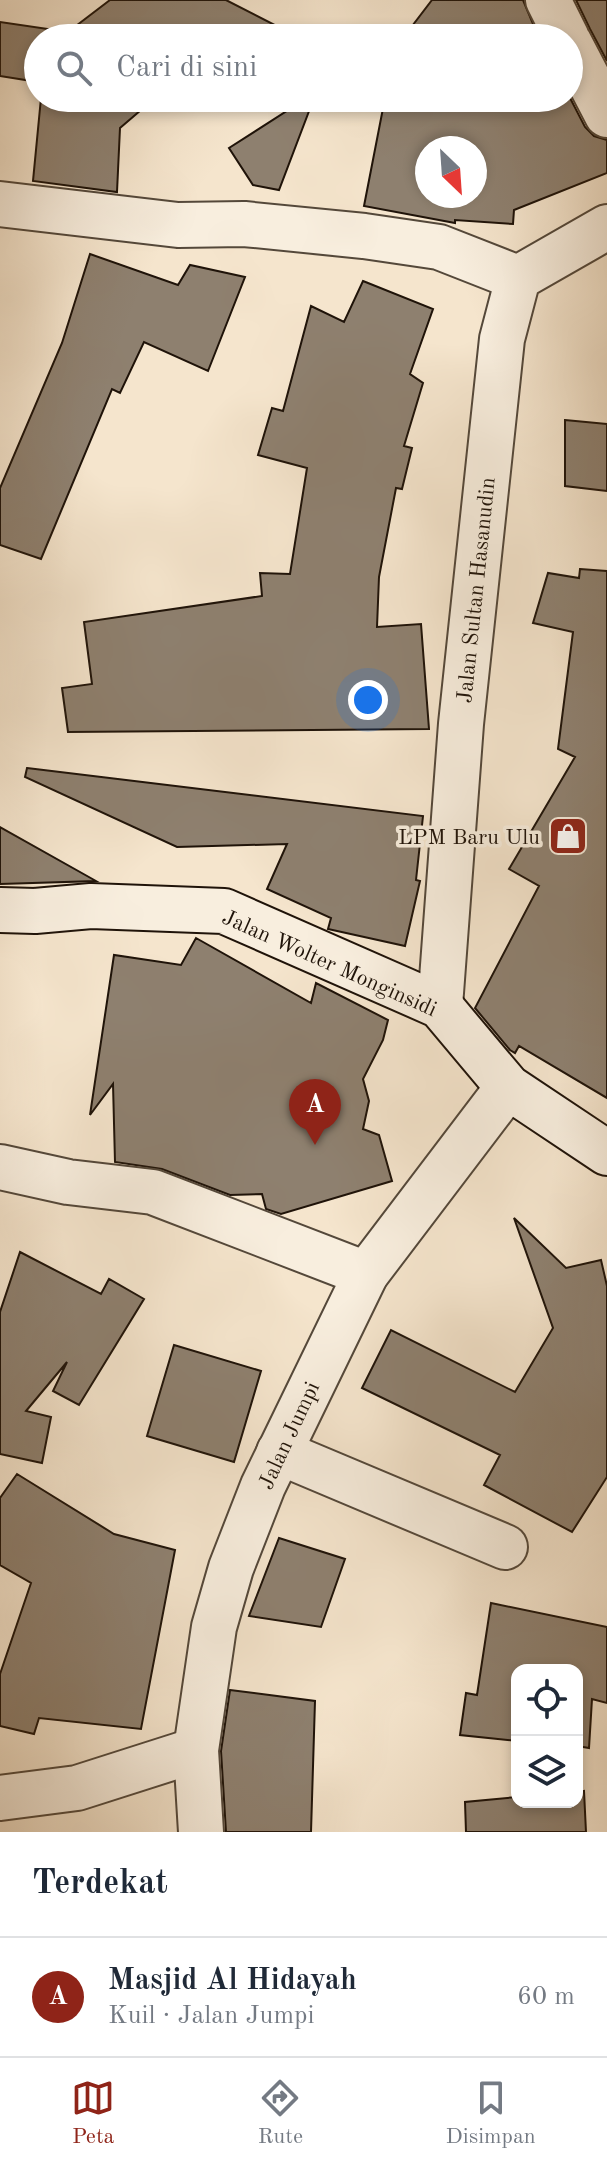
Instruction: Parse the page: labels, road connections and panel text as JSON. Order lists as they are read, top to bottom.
{
  "streets": {
    "street": ["Jalan Sultan Hasanudin", "Jalan Wolter Monginsidi", "Jalan Jumpi"]
  },
  "crossings": [
    ["Jalan Sultan Hasanudin", "Jalan Wolter Monginsidi"],
    ["Jalan Wolter Monginsidi", "Jalan Jumpi"]
  ],
  "places": {
    "shop": ["LPM Baru Ulu"]
  },
  "north": "bottom right",
  "page": {
    "search": "Cari di sini",
    "pins": "A",
    "heading": "Terdekat",
    "list": [
      {
        "mark": "A",
        "name": "Masjid Al Hidayah",
        "note": "Kuil · Jalan Jumpi",
        "value": "60 m"
      }
    ],
    "nav": ["Peta", "Rute", "Disimpan"]
  }
}
